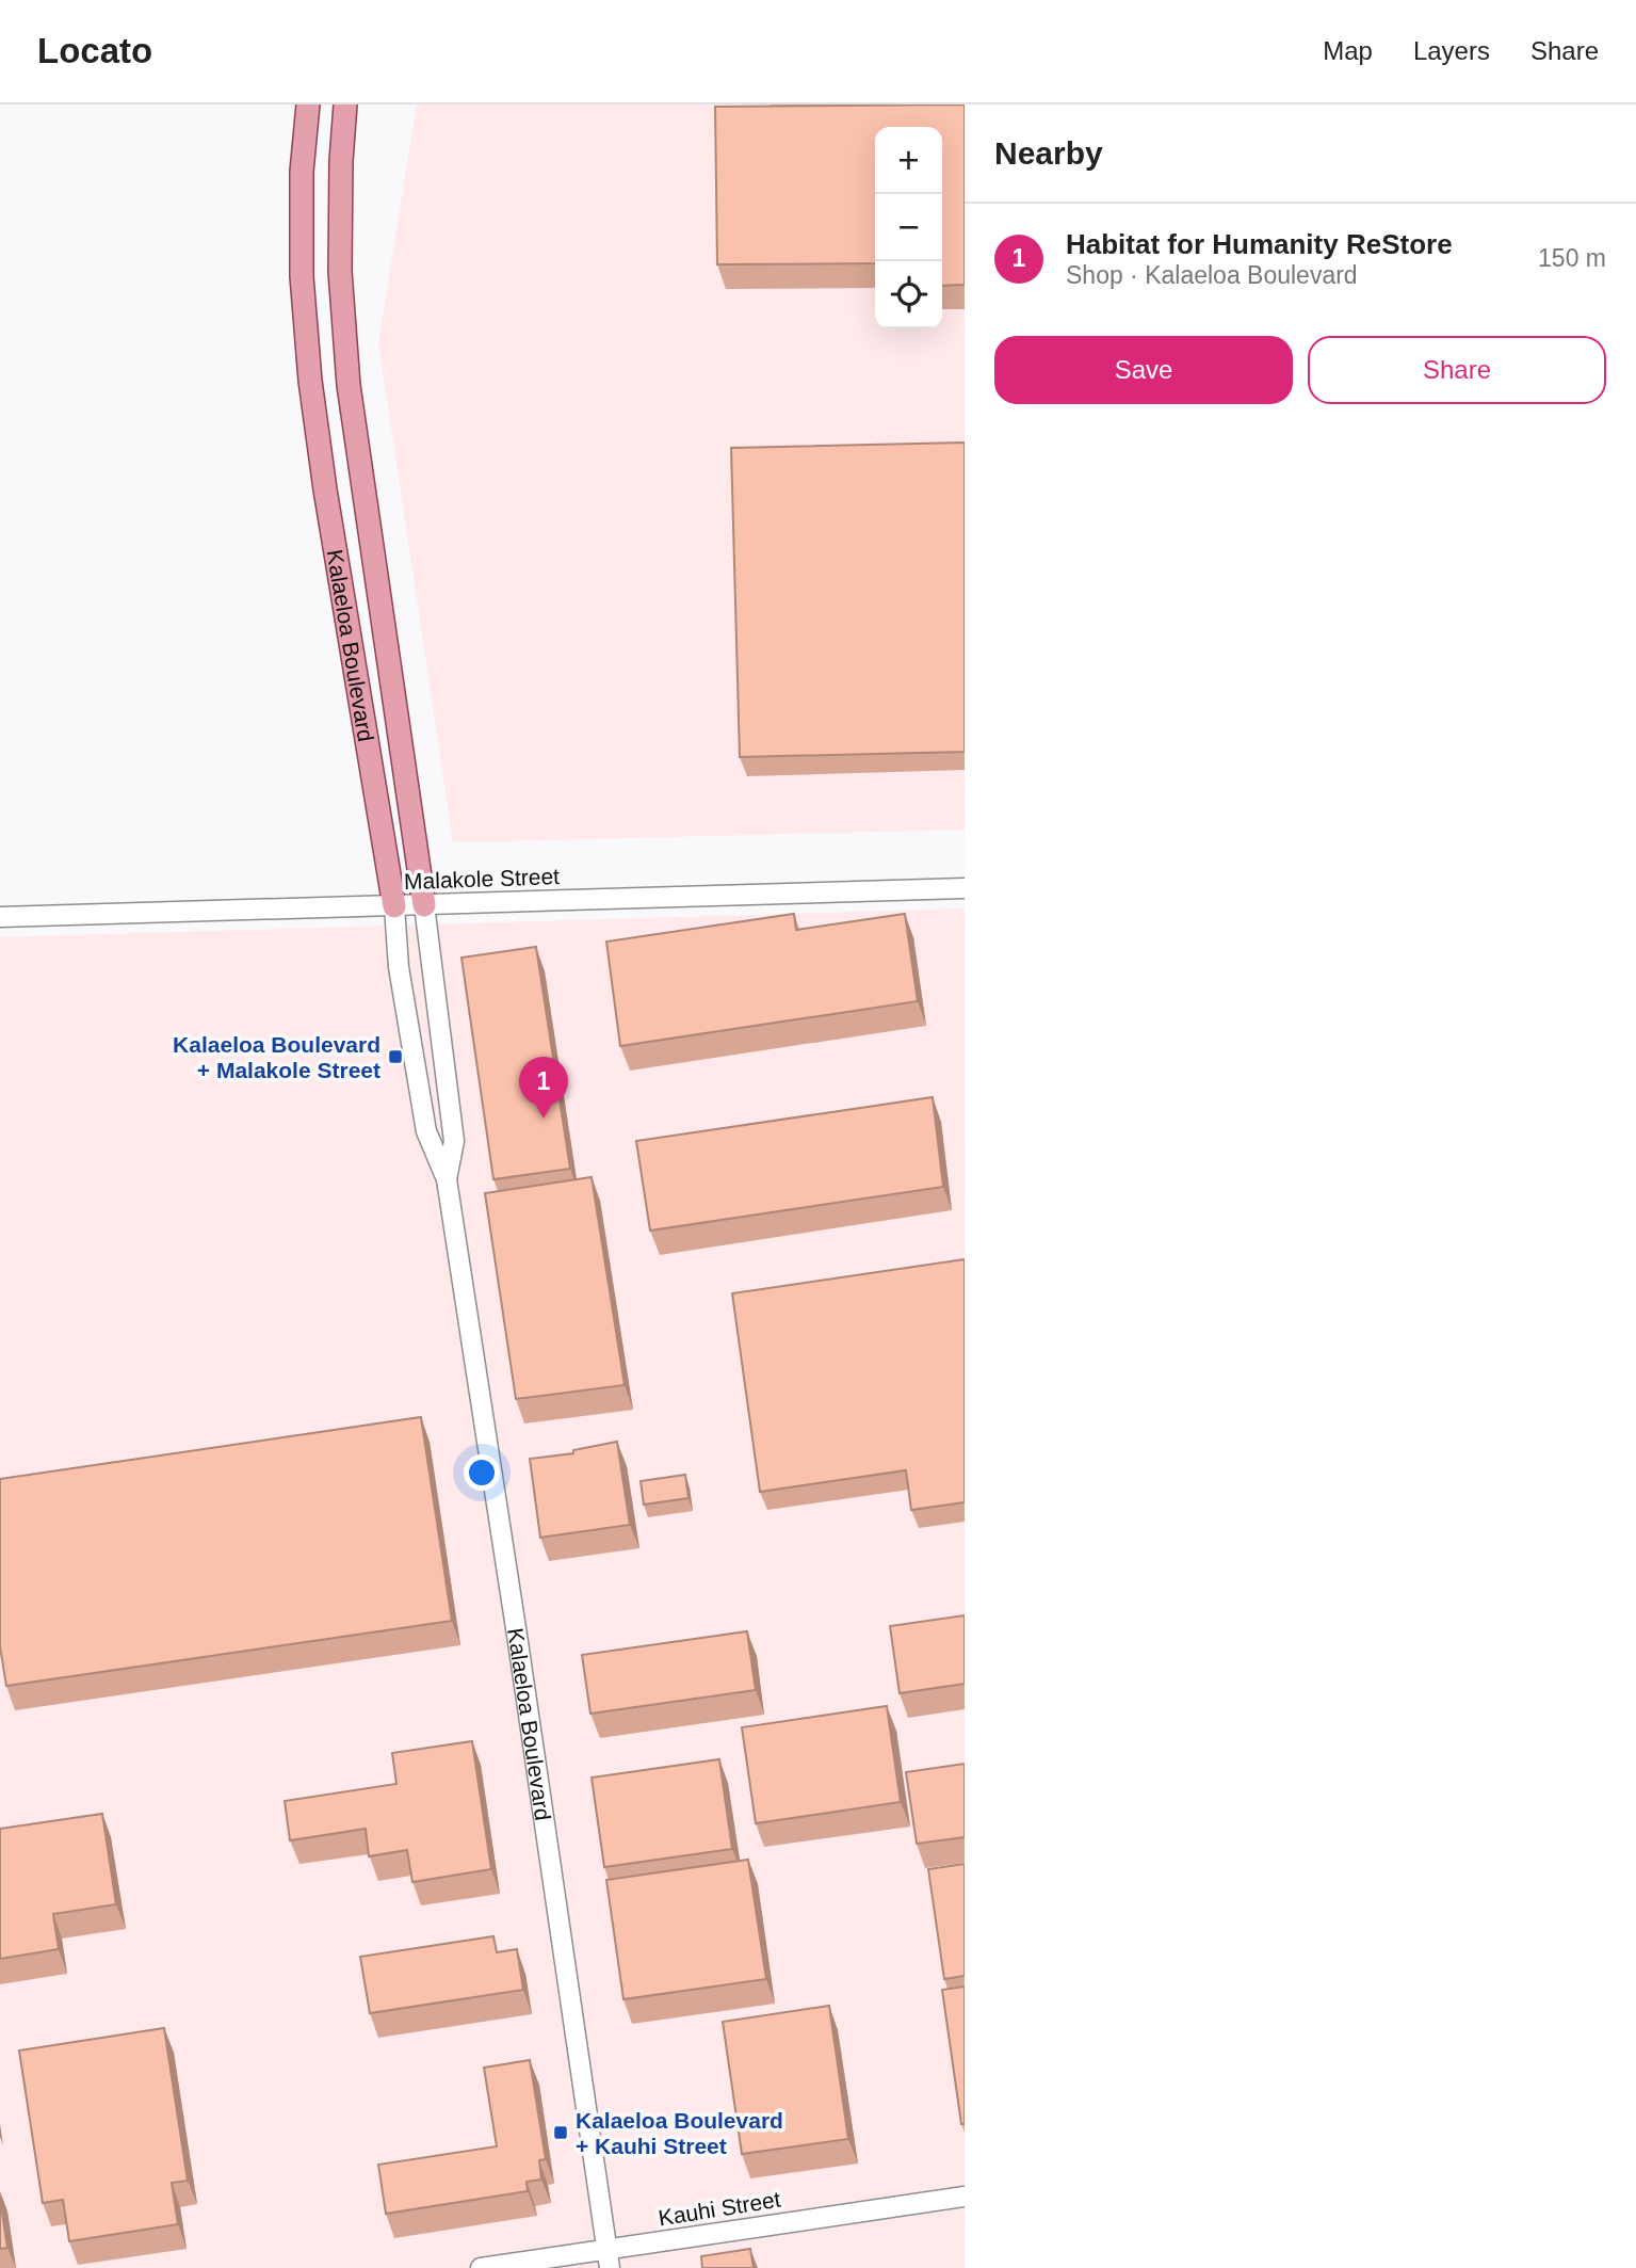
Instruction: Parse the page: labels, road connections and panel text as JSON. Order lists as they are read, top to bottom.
{
  "streets": {
    "main road": ["Kalaeloa Boulevard"],
    "street": ["Malakole Street", "Kauhi Street"]
  },
  "crossings": [
    ["Kalaeloa Boulevard", "Malakole Street"],
    ["Kalaeloa Boulevard", "Kauhi Street"]
  ],
  "places": {
    "transit": ["Kalaeloa Boulevard + Malakole Street", "Kalaeloa Boulevard + Kauhi Street"]
  },
  "page": {
    "header": "Locato",
    "nav": ["Map", "Layers", "Share"],
    "heading": "Nearby",
    "map_buttons": ["+", "−"],
    "list": [
      {
        "mark": "1",
        "name": "Habitat for Humanity ReStore",
        "note": "Shop · Kalaeloa Boulevard",
        "value": "150 m"
      }
    ],
    "buttons": ["Save", "Share"],
    "pins": "1"
  }
}
